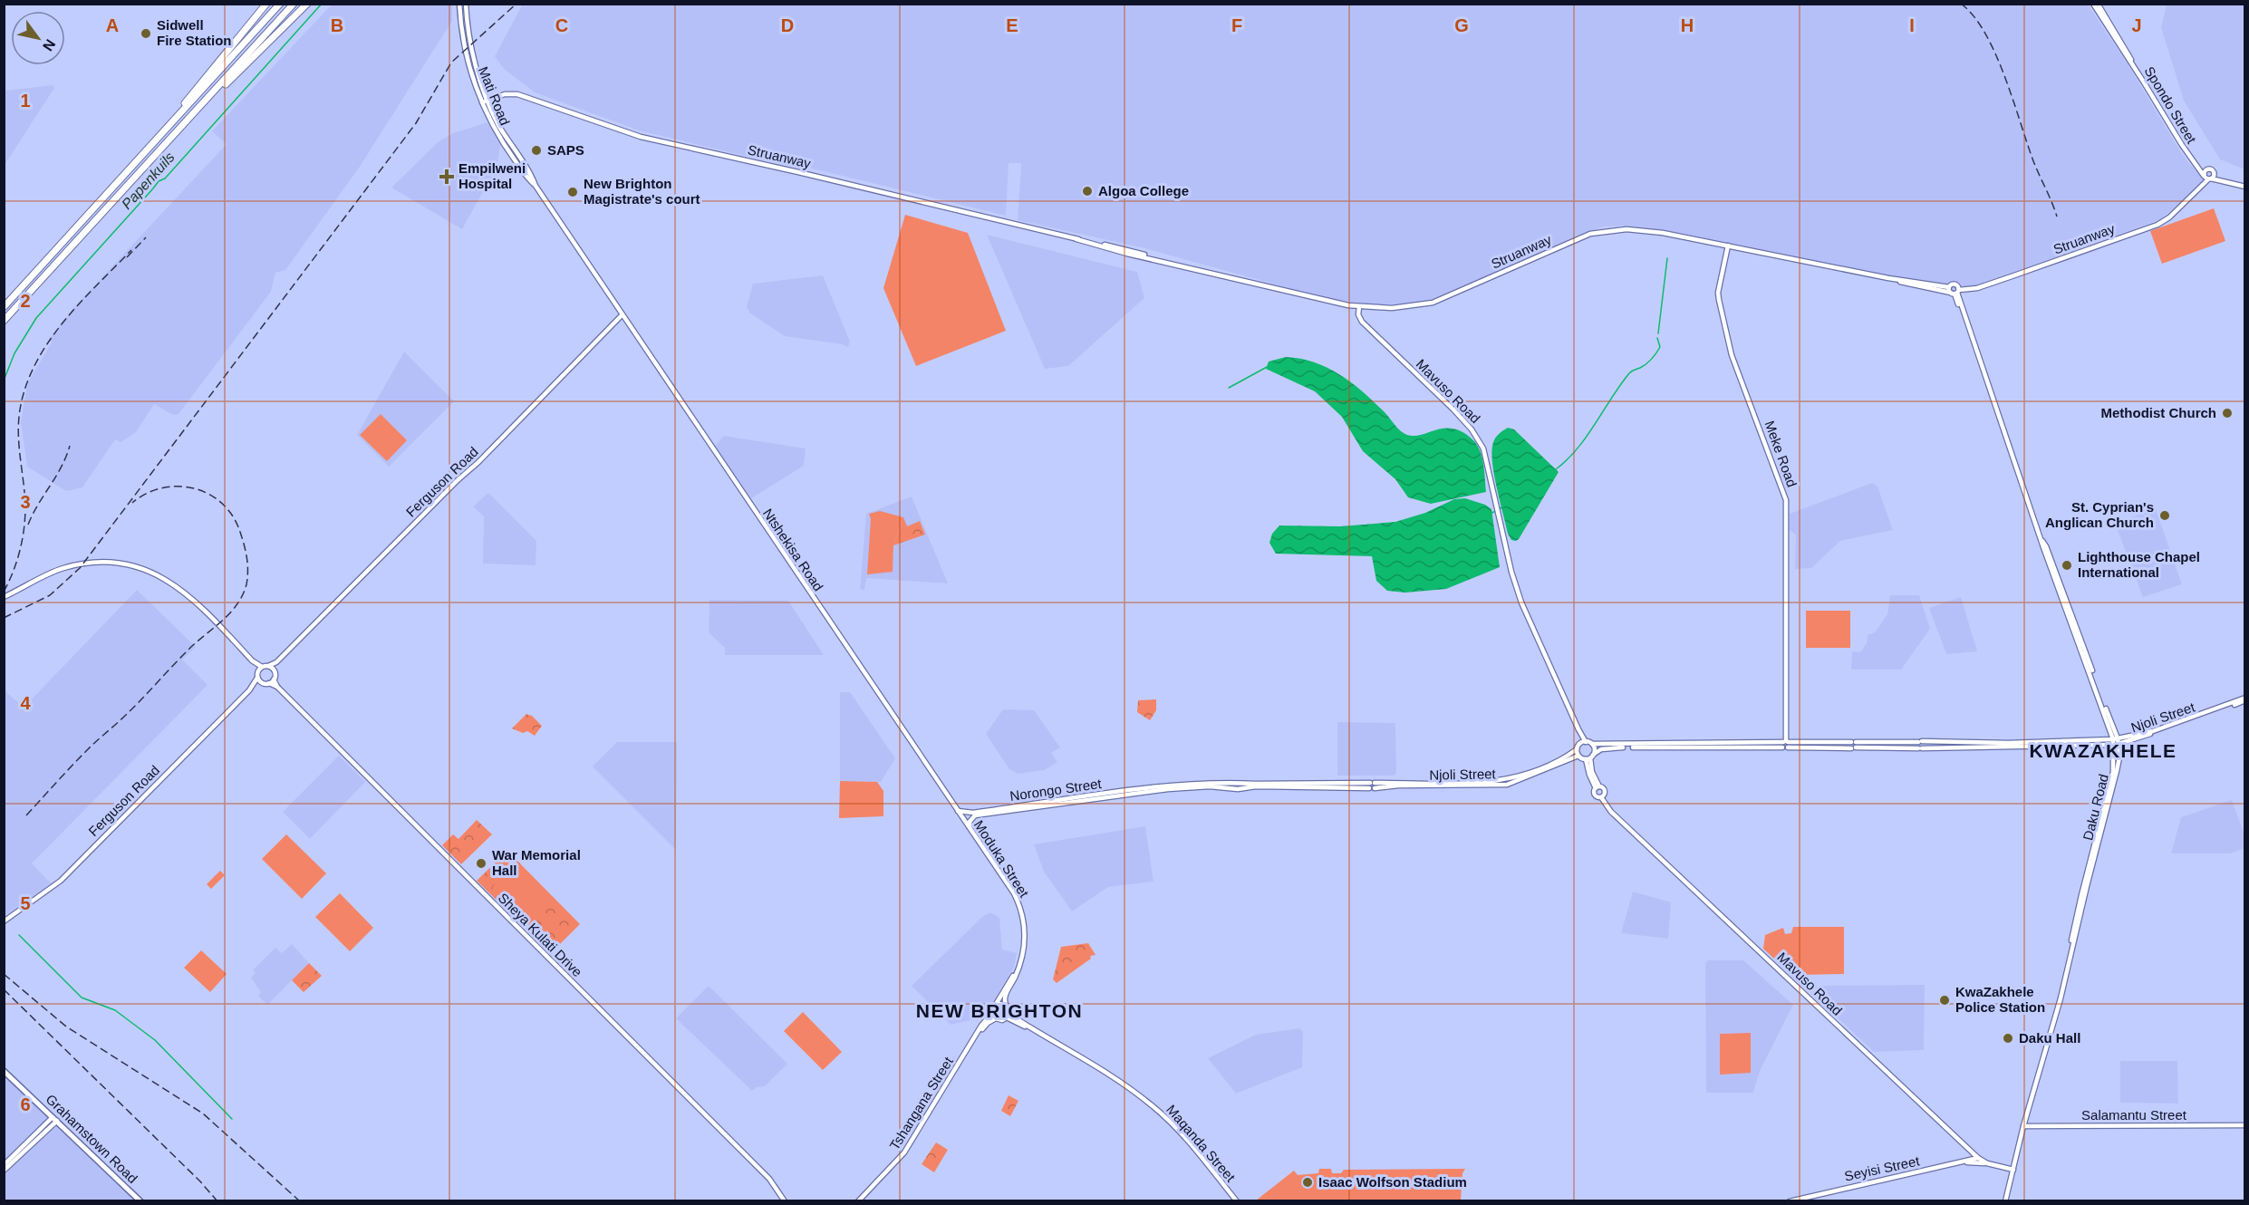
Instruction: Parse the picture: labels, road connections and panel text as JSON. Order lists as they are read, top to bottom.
{
  "streets": {
    "main road": ["Grahamstown Road"],
    "street": [
      "Mati Road",
      "Spondo Street",
      "Struanway",
      "Mavuso Road",
      "Meke Road",
      "Ferguson Road",
      "Ntshekisa Road",
      "Njoli Street",
      "Norongo Street",
      "Daku Road",
      "Moduka Street",
      "Sheya Kulati Drive",
      "Tshangana Street",
      "Salamantu Street",
      "Maqanda Street",
      "Seyisi Street"
    ]
  },
  "crossings": [
    ["Mati Road", "Struanway"],
    ["Mati Road", "Ferguson Road"],
    ["Mati Road", "Ntshekisa Road"],
    ["Spondo Street", "Struanway"],
    ["Struanway", "Mavuso Road"],
    ["Struanway", "Meke Road"],
    ["Struanway", "Daku Road"],
    ["Mavuso Road", "Njoli Street"],
    ["Mavuso Road", "Daku Road"],
    ["Mavuso Road", "Seyisi Street"],
    ["Meke Road", "Njoli Street"],
    ["Ferguson Road", "Ntshekisa Road"],
    ["Ferguson Road", "Sheya Kulati Drive"],
    ["Ntshekisa Road", "Moduka Street"],
    ["Njoli Street", "Norongo Street"],
    ["Njoli Street", "Daku Road"],
    ["Norongo Street", "Moduka Street"],
    ["Daku Road", "Salamantu Street"],
    ["Moduka Street", "Tshangana Street"],
    ["Moduka Street", "Maqanda Street"],
    ["Tshangana Street", "Maqanda Street"]
  ],
  "districts": ["KWAZAKHELE", "NEW BRIGHTON"],
  "water": ["Papenkuils"],
  "places": {
    "other": [
      "Sidwell Fire Station",
      "SAPS",
      "Algoa College",
      "New Brighton Magistrate's court",
      "Methodist Church",
      "St. Cyprian's Anglican Church",
      "Lighthouse Chapel International",
      "War Memorial Hall",
      "KwaZakhele Police Station",
      "Daku Hall",
      "Isaac Wolfson Stadium"
    ],
    "health": ["Empilweni Hospital"]
  },
  "north": "bottom right",
  "grid": {
    "columns": [
      "A",
      "B",
      "C",
      "D",
      "E",
      "F",
      "G",
      "H",
      "I",
      "J"
    ],
    "rows": [
      "1",
      "2",
      "3",
      "4",
      "5",
      "6"
    ]
  }
}
